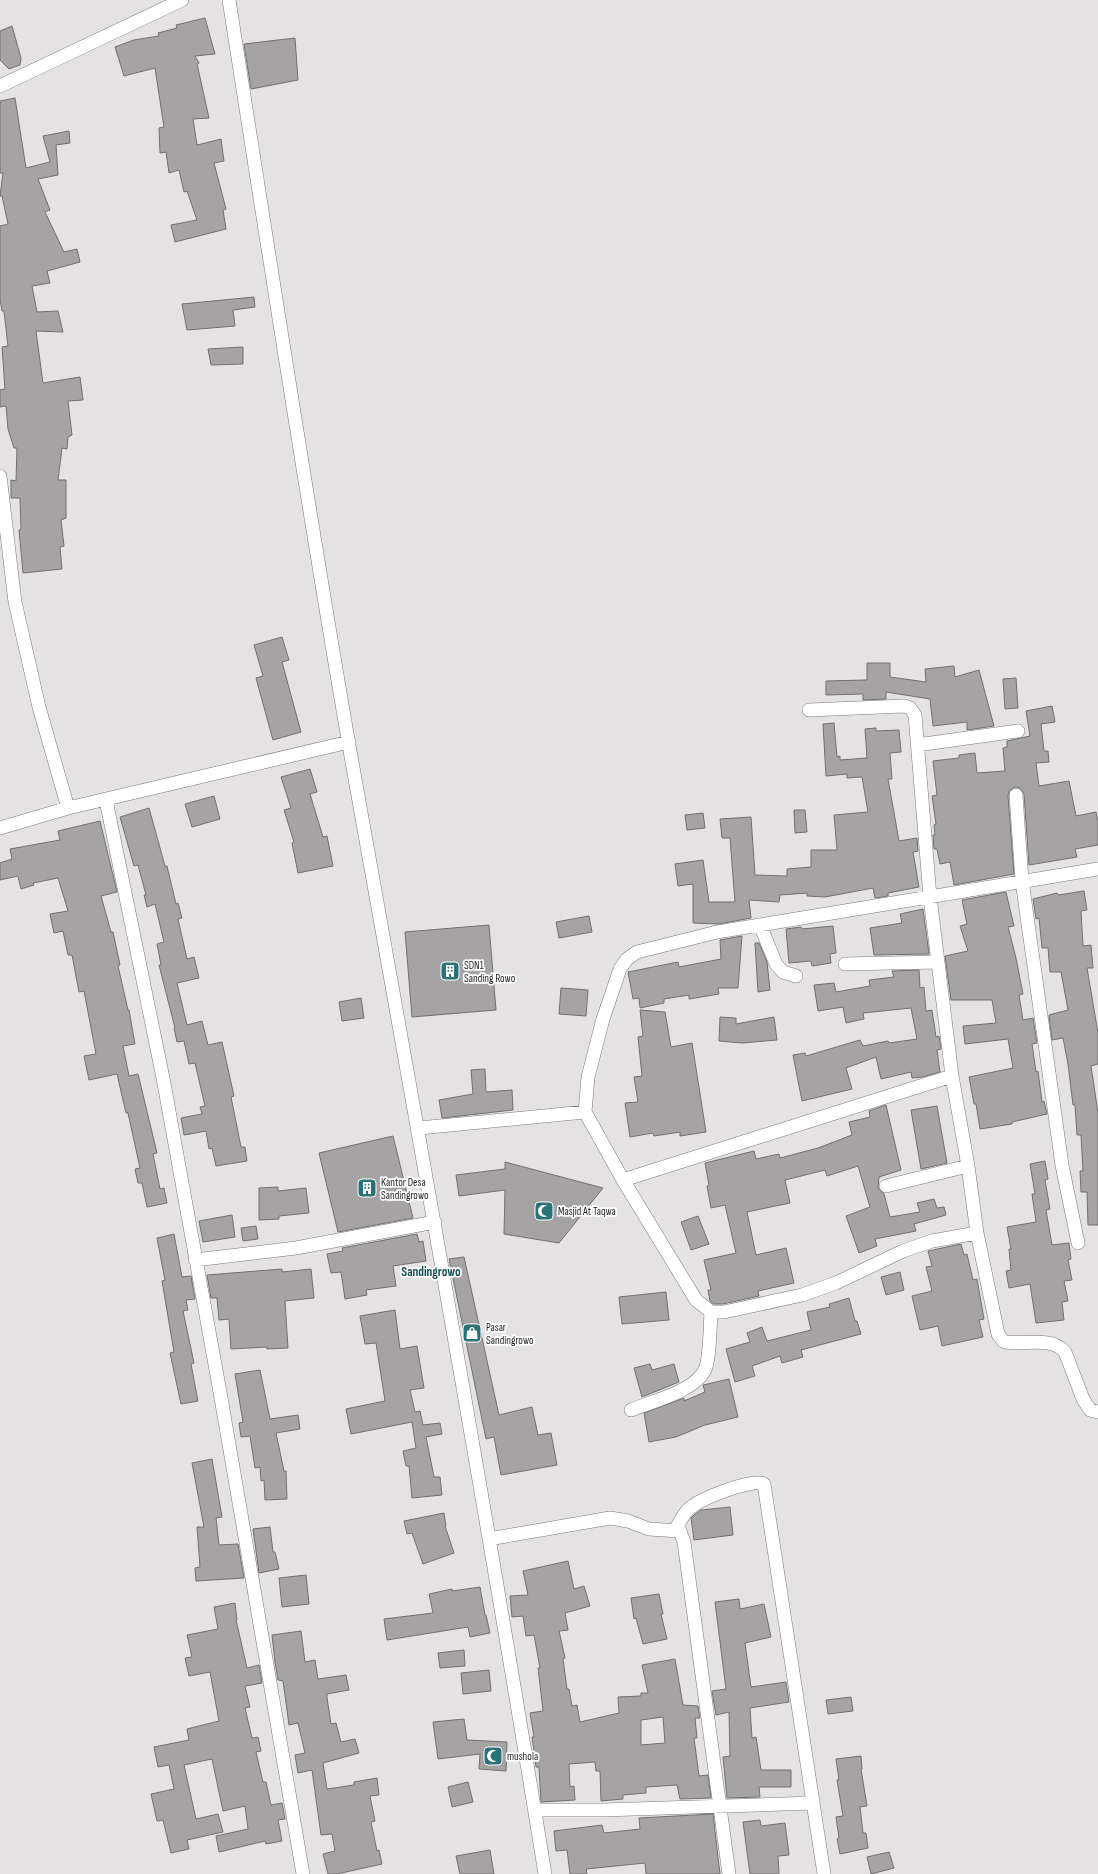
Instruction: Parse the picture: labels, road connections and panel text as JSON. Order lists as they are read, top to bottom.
{
  "districts": ["Sandingrowo"],
  "places": {
    "building": ["SDN1 Sanding Rowo", "Kantor Desa Sandingrowo"],
    "mosque": ["Masjid At Taqwa", "mushola"],
    "shop": ["Pasar Sandingrowo"]
  }
}
